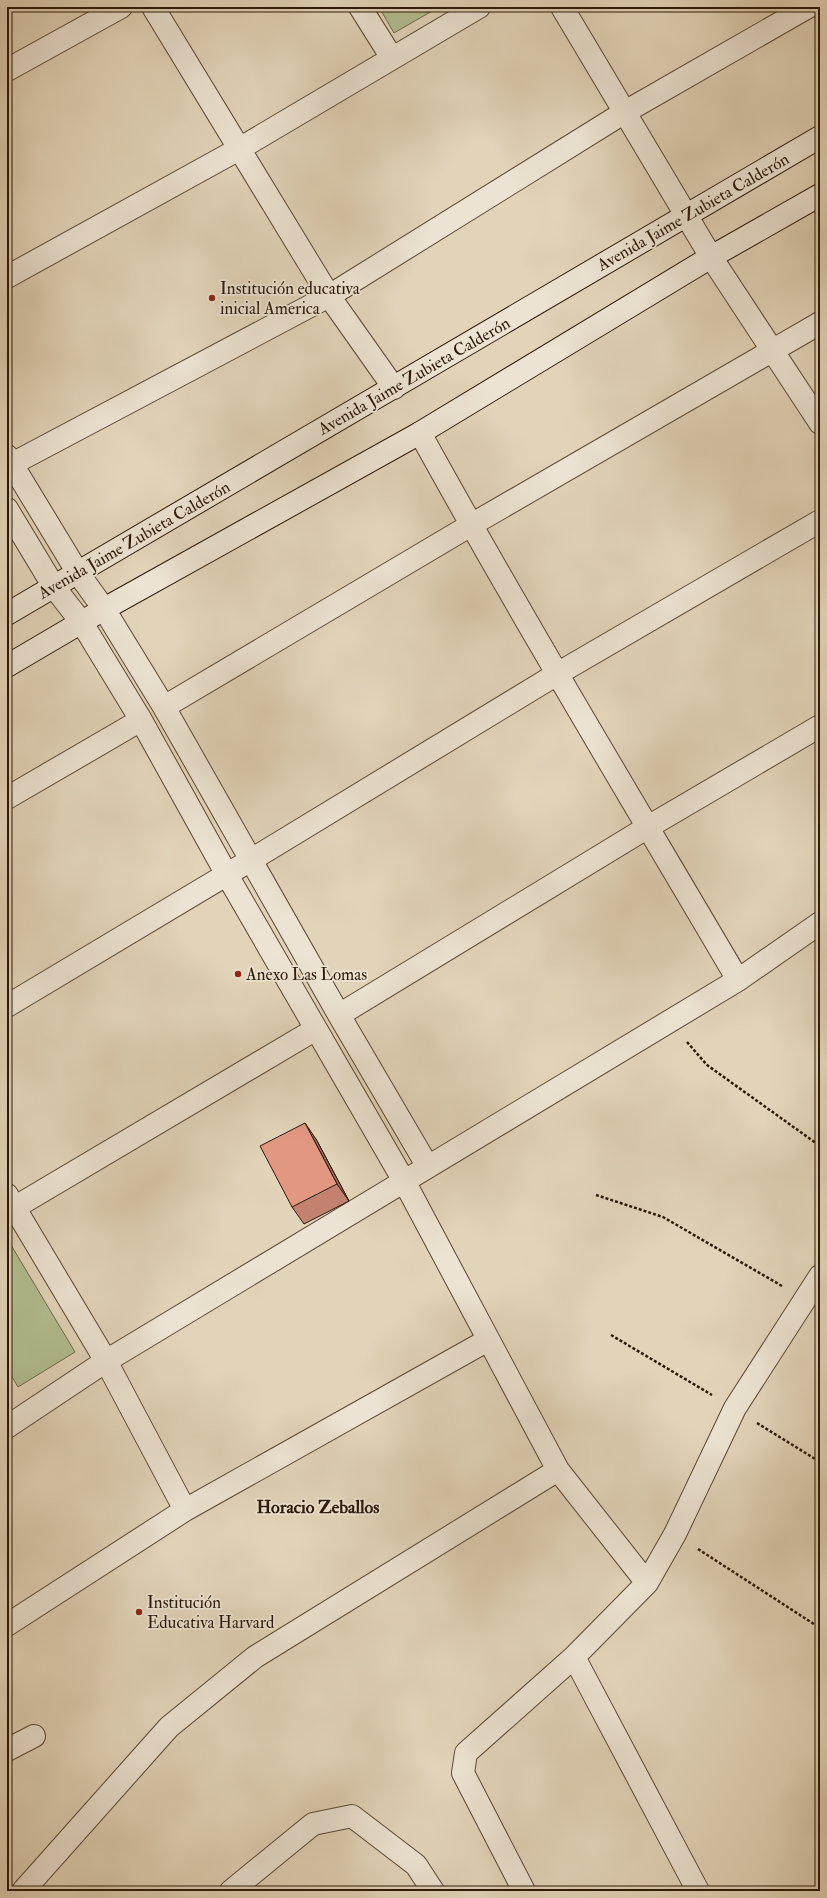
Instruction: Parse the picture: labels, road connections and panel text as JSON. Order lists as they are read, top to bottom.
{
  "streets": {
    "street": ["Avenida Jaime Zubieta Calderón"]
  },
  "districts": ["Horacio Zeballos"],
  "places": ["Institución educativa inicial America", "Anexo Las Lomas", "Institución Educativa Harvard"]
}
